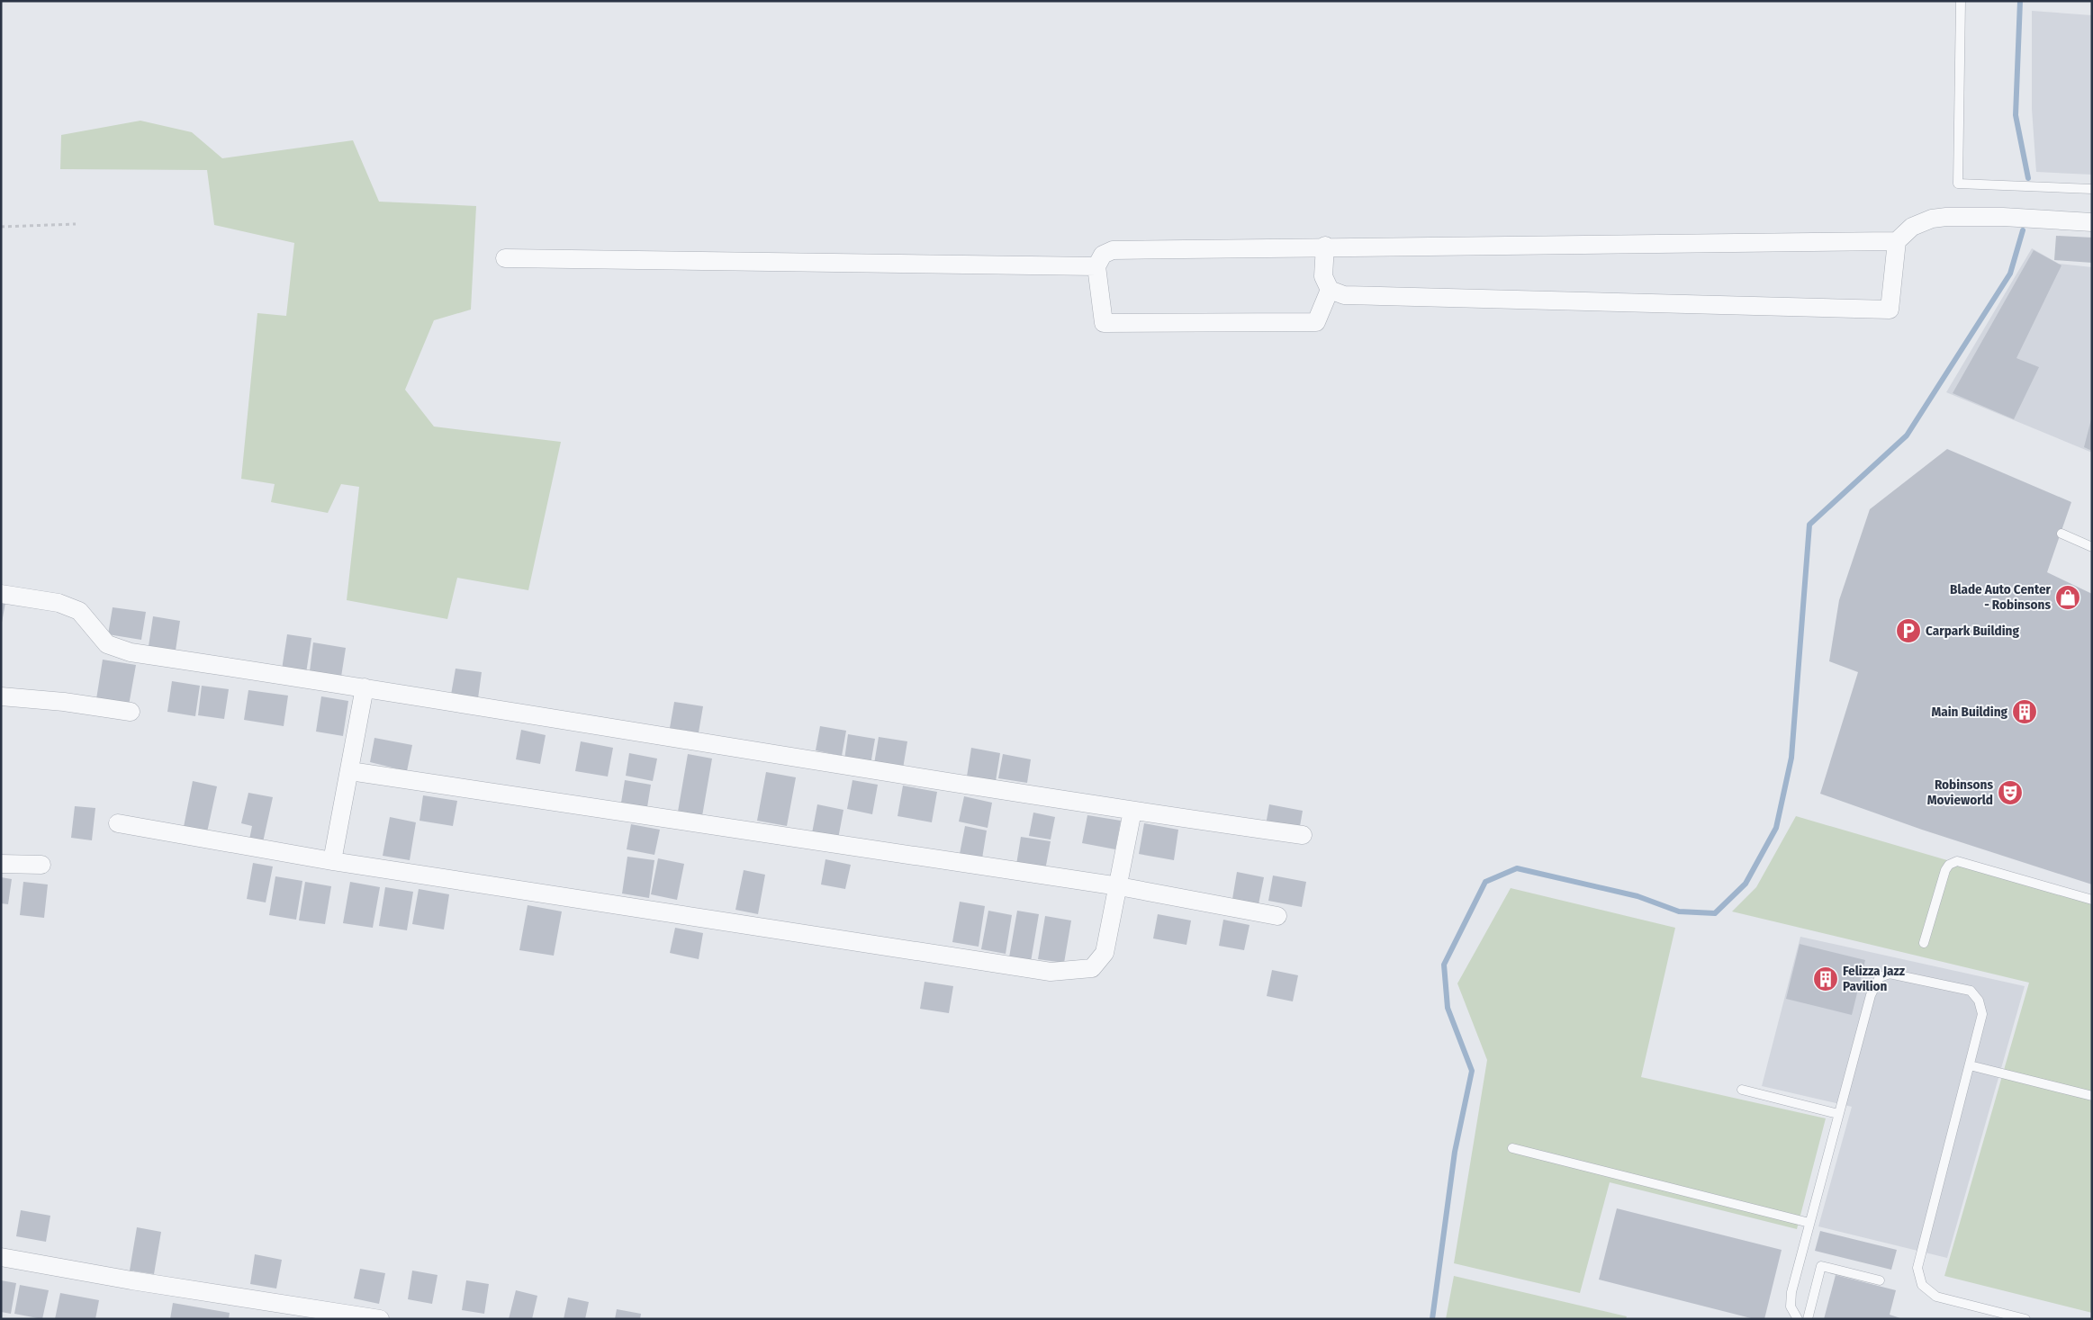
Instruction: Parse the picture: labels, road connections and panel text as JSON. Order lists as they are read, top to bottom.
{
  "places": {
    "shop": ["Blade Auto Center - Robinsons"],
    "parking": ["Carpark Building"],
    "building": ["Main Building", "Felizza Jazz Pavilion"],
    "theatre": ["Robinsons Movieworld"]
  }
}
